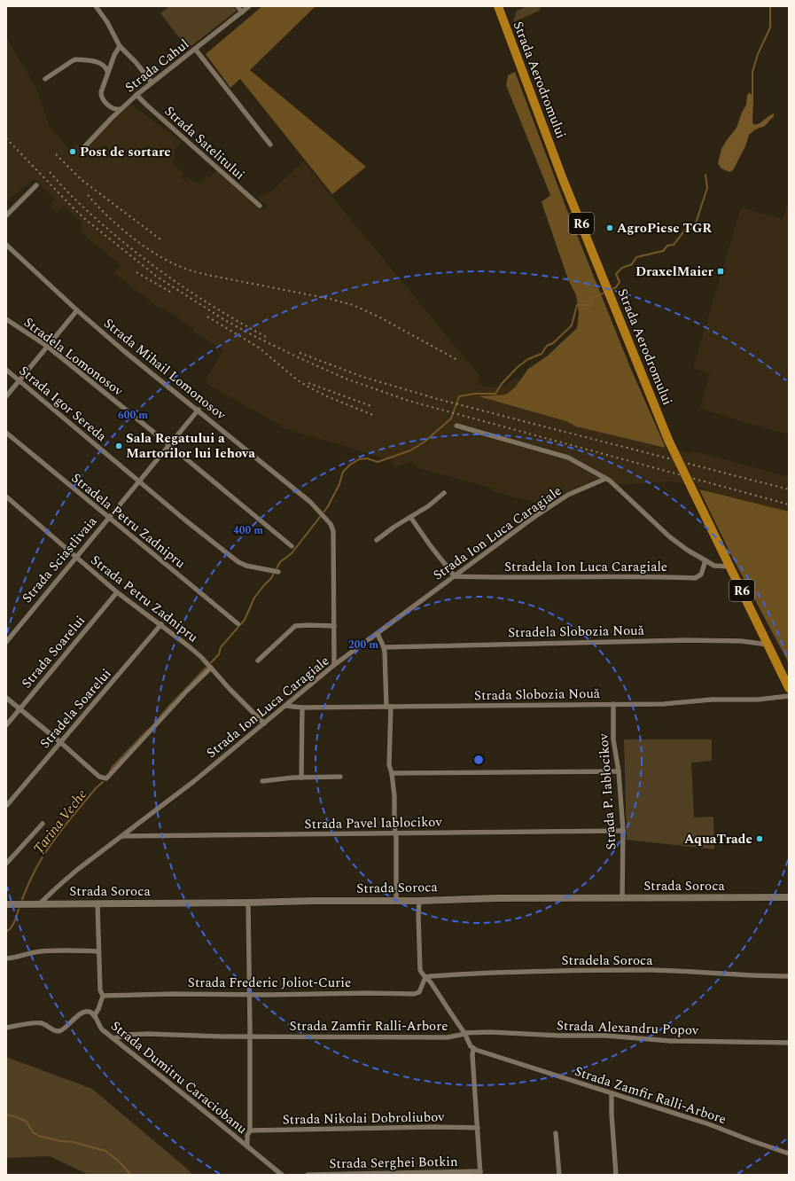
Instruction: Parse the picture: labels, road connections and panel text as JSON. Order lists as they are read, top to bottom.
{
  "streets": {
    "highway": ["Strada Aerodromului", "R6"],
    "street": [
      "Strada Cahul",
      "Strada Satelitului",
      "Stradela Lomonosov",
      "Strada Mihail Lomonosov",
      "Strada Igor Sereda",
      "Stradela Petru Zadnipru",
      "Strada Ion Luca Caragiale",
      "Strada Sciastlivaia",
      "Stradela Ion Luca Caragiale",
      "Strada Petru Zadnipru",
      "Stradela Slobozia Nouă",
      "Strada Soarelui",
      "Strada Slobozia Nouă",
      "Stradela Soarelui",
      "Strada P. Iablocikov",
      "Strada Pavel Iablocikov",
      "Strada Soroca",
      "Stradela Sorocа",
      "Strada Frederic Joliot-Curie",
      "Strada Zamfir Ralli-Arbore",
      "Strada Alexandru Popov",
      "Strada Dumitru Caraciobanu",
      "Strada Nikolai Dobroliubov",
      "Strada Serghei Botkin"
    ]
  },
  "crossings": [
    ["Strada Cahul", "Strada Satelitului"],
    ["Strada Aerodromului", "Stradela Slobozia Nouă"],
    ["Stradela Lomonosov", "Strada Sciastlivaia"],
    ["Strada Mihail Lomonosov", "Strada Ion Luca Caragiale"],
    ["Strada Mihail Lomonosov", "Strada Sciastlivaia"],
    ["Strada Igor Sereda", "Strada Sciastlivaia"],
    ["Stradela Petru Zadnipru", "Strada Sciastlivaia"],
    ["Strada Ion Luca Caragiale", "Stradela Ion Luca Caragiale"],
    ["Strada Ion Luca Caragiale", "Strada Petru Zadnipru"],
    ["Strada Ion Luca Caragiale", "Strada Slobozia Nouă"],
    ["Strada Ion Luca Caragiale", "Strada Pavel Iablocikov"],
    ["Strada Ion Luca Caragiale", "Strada Soroca"],
    ["Strada Sciastlivaia", "Strada Petru Zadnipru"],
    ["Strada Petru Zadnipru", "Strada Soarelui"],
    ["Strada Petru Zadnipru", "Stradela Soarelui"],
    ["Strada Slobozia Nouă", "Strada P. Iablocikov"],
    ["Strada P. Iablocikov", "Strada Pavel Iablocikov"],
    ["Strada P. Iablocikov", "Strada Soroca"],
    ["Stradela Sorocа", "Strada Frederic Joliot-Curie"],
    ["Strada Zamfir Ralli-Arbore", "Strada Alexandru Popov"],
    ["Strada Zamfir Ralli-Arbore", "Strada Dumitru Caraciobanu"]
  ],
  "water": ["Țarina Veche"],
  "places": {
    "other": [
      "Post de sortare",
      "AgroPiese TGR",
      "Sala Regatului a Martorilor lui Iehova",
      "AquaTrade"
    ],
    "transit": ["DraxelMaier"]
  },
  "rings": ["600 m", "400 m", "200 m"]
}
